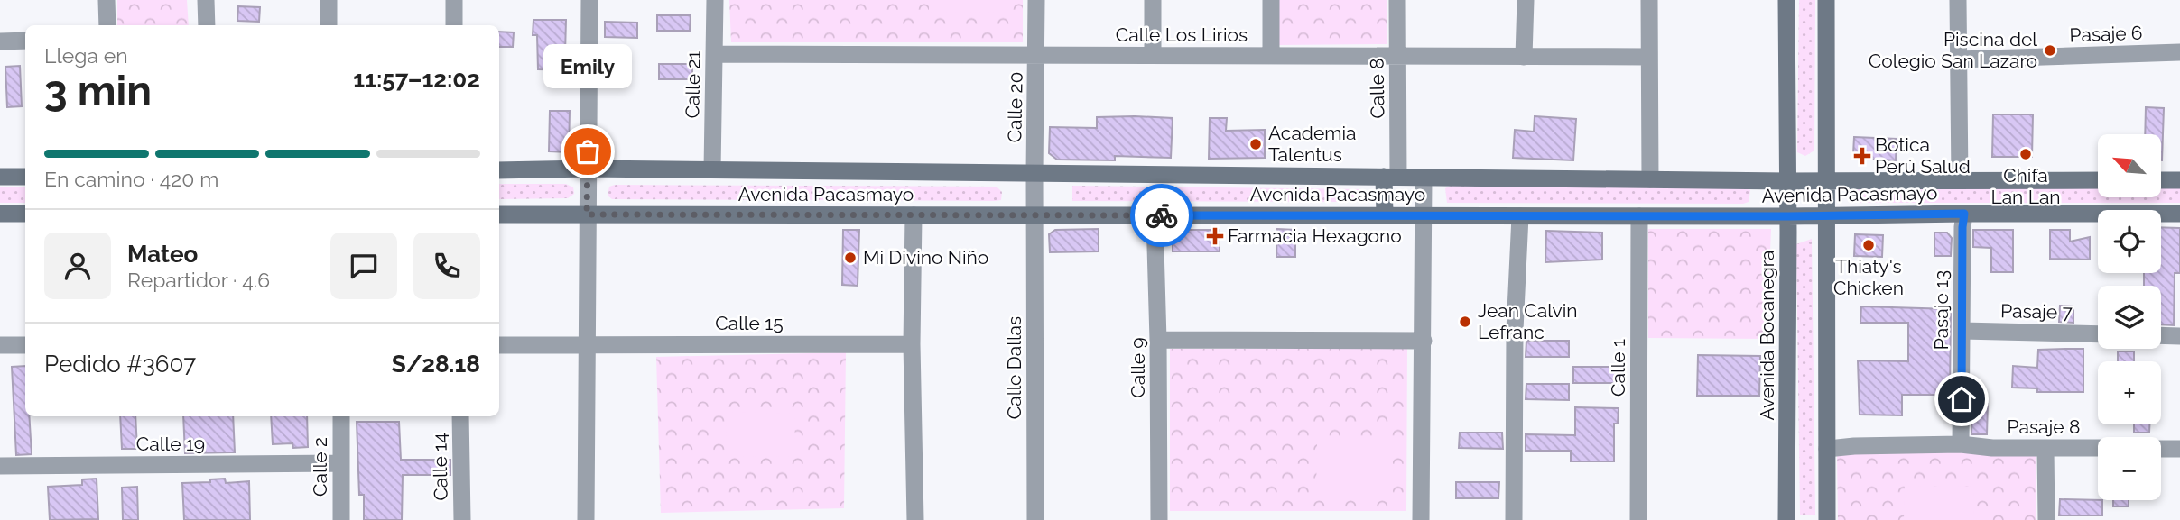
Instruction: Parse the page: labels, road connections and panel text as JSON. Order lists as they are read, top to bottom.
{
  "streets": {
    "main road": ["Avenida Pacasmayo", "Avenida Bocanegra"],
    "street": [
      "Pasaje 6",
      "Calle Los Lirios",
      "Calle 21",
      "Calle 8",
      "Calle 20",
      "Pasaje 13",
      "Pasaje 7",
      "Calle 15",
      "Calle Dallas",
      "Calle 9",
      "Calle 1",
      "Pasaje 8",
      "Calle 19",
      "Calle 2",
      "Calle 14"
    ]
  },
  "crossings": [
    ["Calle Los Lirios", "Calle 21"],
    ["Calle Los Lirios", "Calle 8"],
    ["Calle Los Lirios", "Calle 20"],
    ["Calle 21", "Avenida Pacasmayo"],
    ["Calle 8", "Avenida Pacasmayo"],
    ["Calle 20", "Avenida Pacasmayo"],
    ["Calle 20", "Calle Dallas"],
    ["Avenida Pacasmayo", "Pasaje 13"],
    ["Avenida Pacasmayo", "Avenida Bocanegra"],
    ["Avenida Pacasmayo", "Calle Dallas"],
    ["Avenida Pacasmayo", "Calle 9"],
    ["Avenida Pacasmayo", "Calle 1"],
    ["Pasaje 13", "Pasaje 7"],
    ["Pasaje 13", "Pasaje 8"],
    ["Calle 19", "Calle 2"]
  ],
  "places": {
    "other": [
      "Piscina del Colegio San Lazaro",
      "Academia Talentus",
      "Emily",
      "Chifa Lan Lan",
      "Thiaty's Chicken",
      "Mi Divino Niño",
      "Jean Calvin Lefranc"
    ],
    "health": ["Botica Perú Salud", "Farmacia Hexagono"]
  },
  "north": "top left",
  "page": {
    "heading": ["3 min", "Llega en", "11:57–12:02"],
    "panel": [
      "Mateo",
      "Repartidor · 4.6",
      "Pedido #3607",
      "S/28.18"
    ],
    "bubble": "Emily",
    "bar": "En camino · 420 m",
    "map_buttons": ["+", "−"]
  }
}
